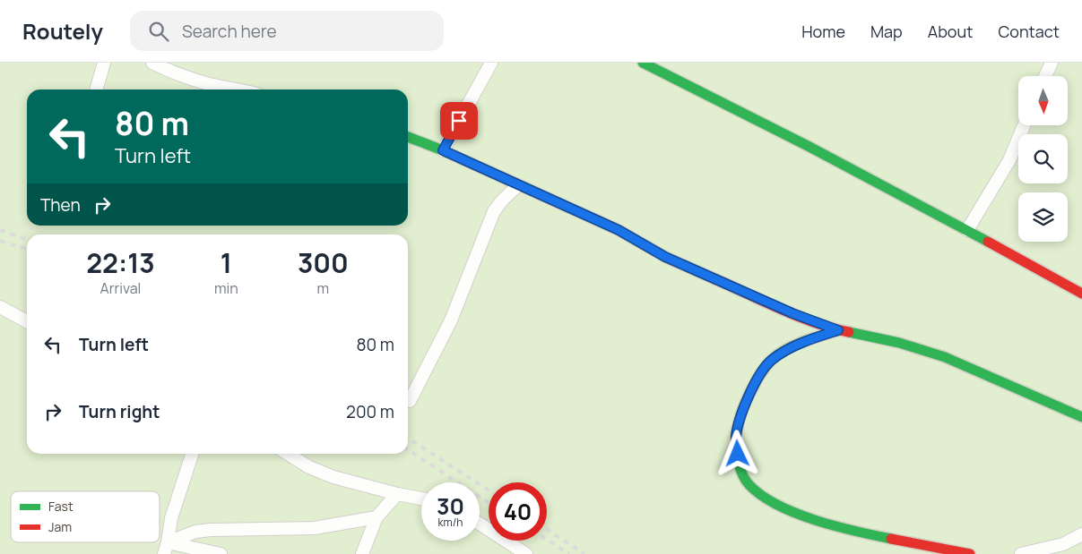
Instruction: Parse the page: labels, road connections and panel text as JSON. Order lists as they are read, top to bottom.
{
  "legend": ["Fast", "Jam"],
  "north": "bottom",
  "page": {
    "header": "Routely",
    "search": "Search here",
    "nav": [
      "Home",
      "Map",
      "About",
      "Contact"
    ],
    "turn": ["80 m", "Turn left"],
    "then": "Then",
    "eta": [
      "22:13",
      "Arrival",
      "1",
      "min",
      "300",
      "m"
    ],
    "list": [
      {
        "name": "Turn left",
        "value": "80 m"
      },
      {
        "name": "Turn right",
        "value": "200 m"
      }
    ],
    "speed": "30 km/h",
    "limit": "40"
  }
}
